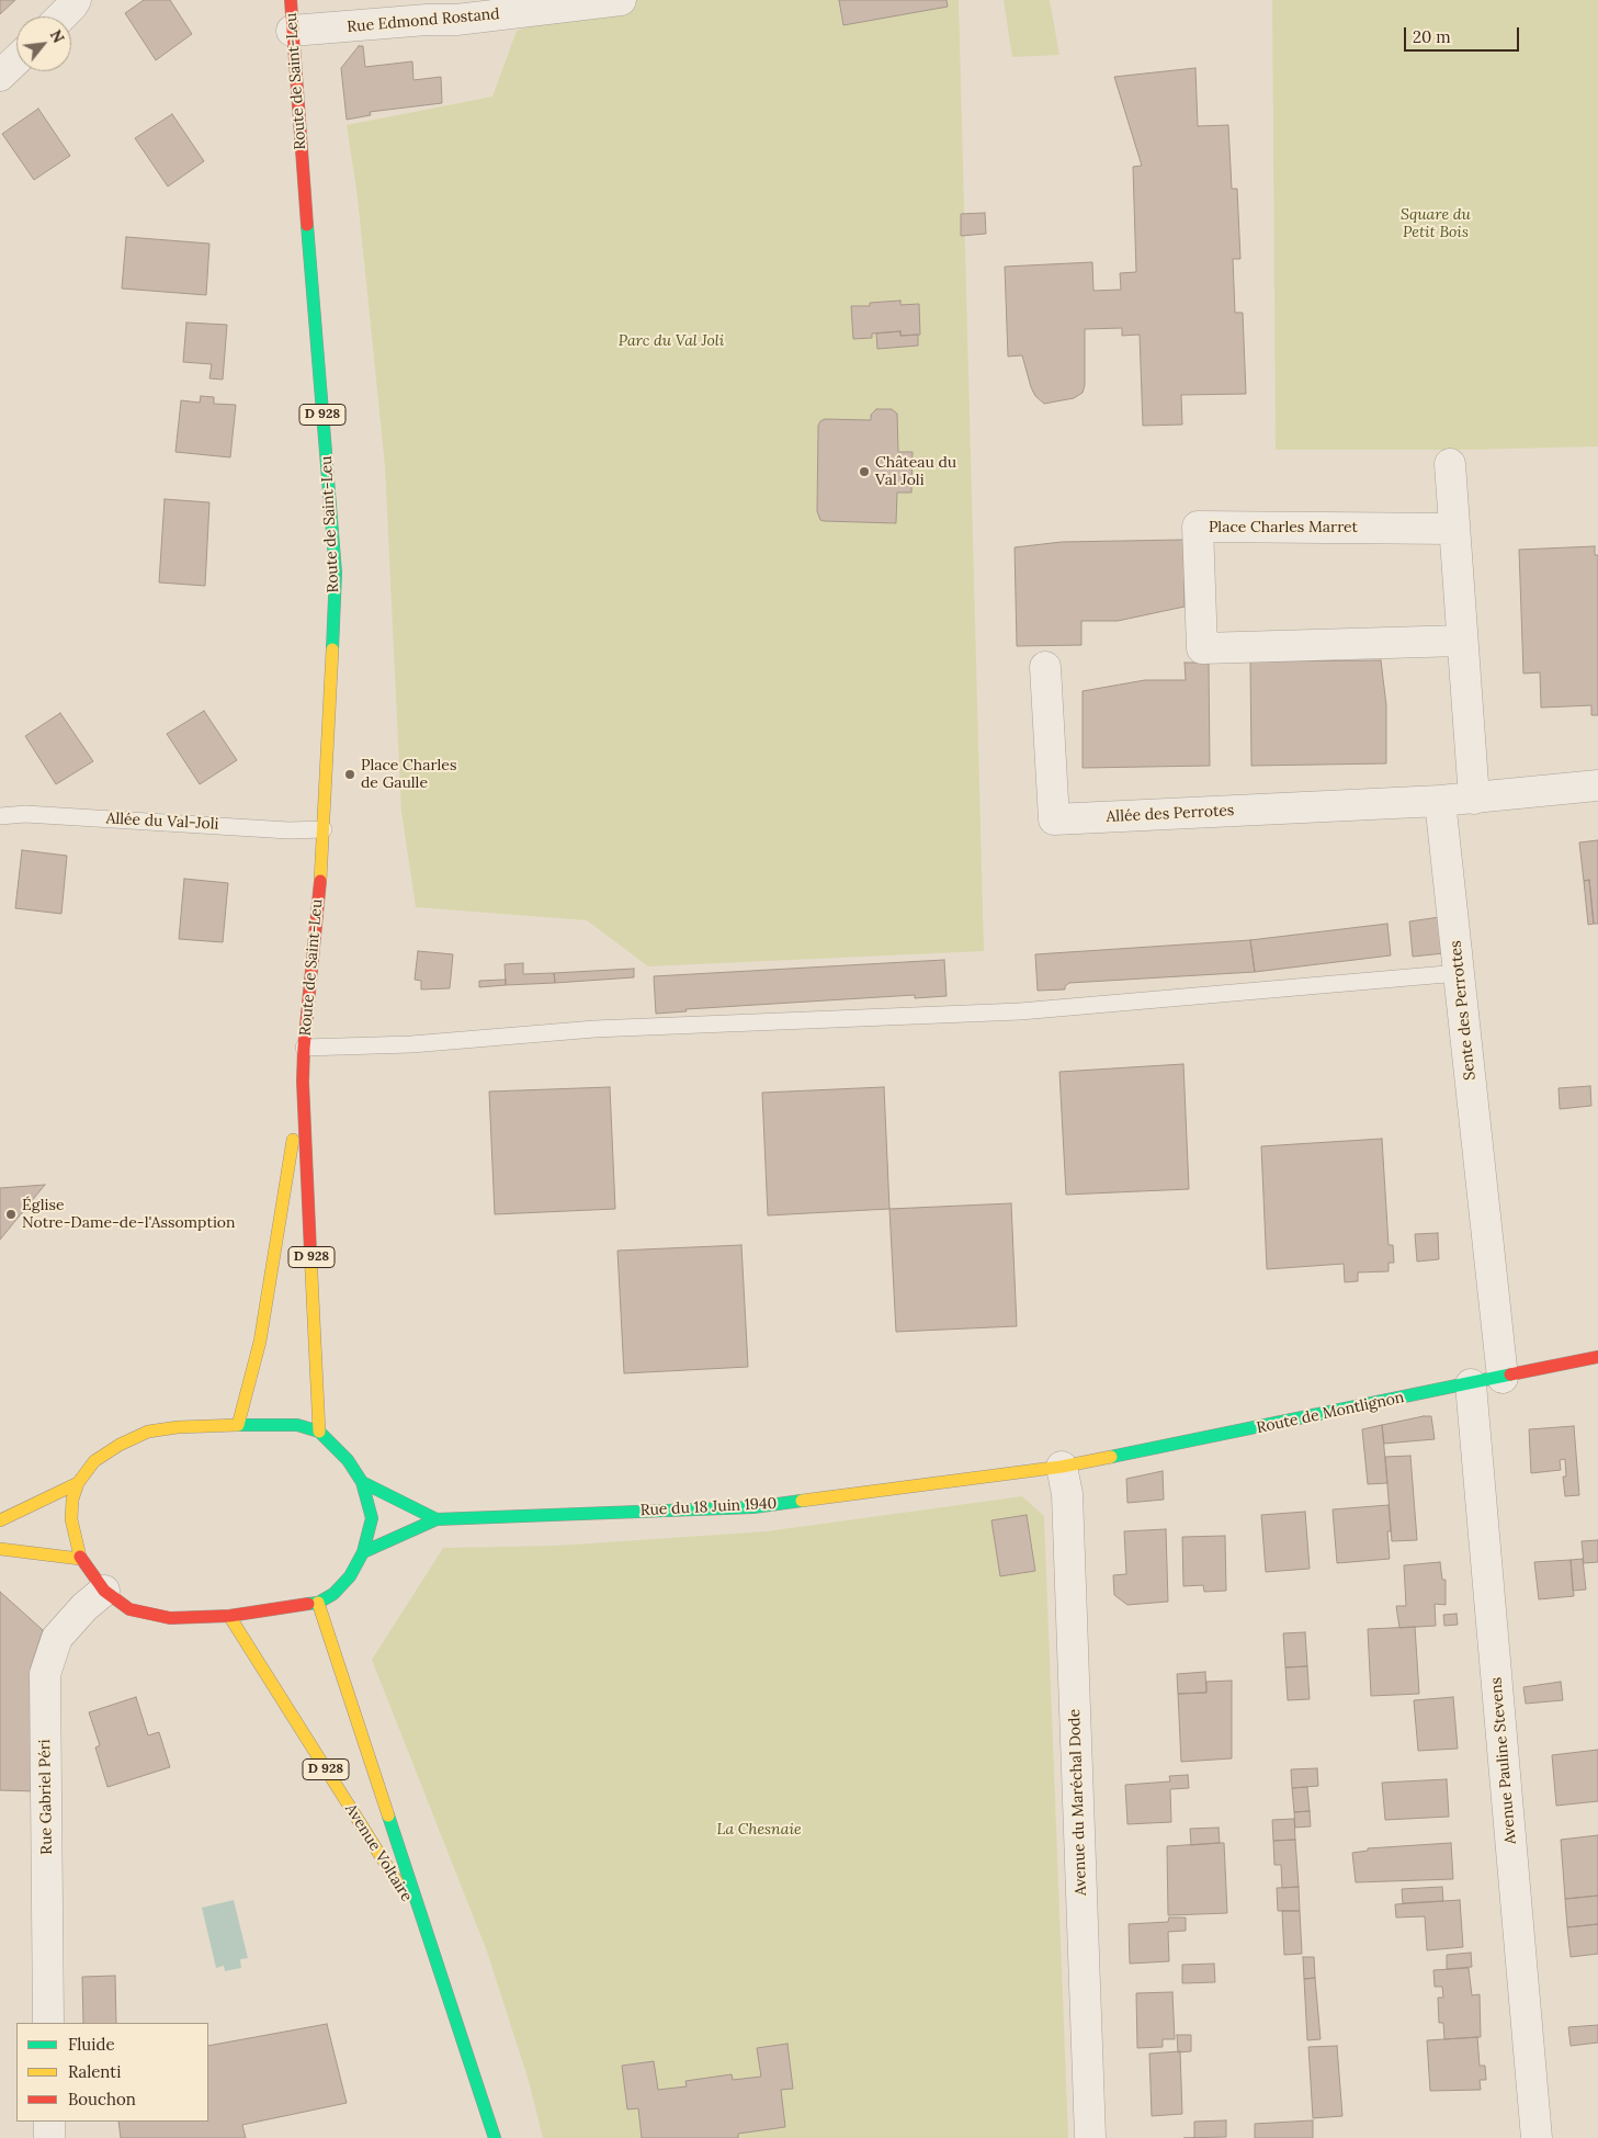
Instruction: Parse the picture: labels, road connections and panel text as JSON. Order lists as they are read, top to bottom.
{
  "streets": {
    "main road": [
      "Route de Saint-Leu",
      "D 928",
      "Route de Montlignon",
      "Rue du 18 Juin 1940",
      "Avenue Voltaire"
    ],
    "street": [
      "Rue Edmond Rostand",
      "Place Charles Marret",
      "Allée des Perrotes",
      "Sente des Perrottes",
      "Avenue Pauline Stevens",
      "Rue Gabriel Péri",
      "Avenue du Maréchal Dode"
    ],
    "lane": ["Allée du Val-Joli"]
  },
  "crossings": [
    ["Rue Edmond Rostand", "Route de Saint-Leu"],
    ["Route de Saint-Leu", "Allée du Val-Joli"],
    ["Allée des Perrotes", "Sente des Perrottes"],
    ["Sente des Perrottes", "Route de Montlignon"],
    ["Route de Montlignon", "Rue du 18 Juin 1940"],
    ["Route de Montlignon", "Avenue Pauline Stevens"],
    ["Route de Montlignon", "Avenue du Maréchal Dode"],
    ["Rue du 18 Juin 1940", "Avenue du Maréchal Dode"]
  ],
  "parks": ["Square du Petit Bois", "Parc du Val Joli", "La Chesnaie"],
  "places": ["Château du Val Joli", "Place Charles de Gaulle", "Église Notre-Dame-de-l'Assomption"],
  "legend": ["Fluide", "Ralenti", "Bouchon"],
  "scale_bar": "20 m",
  "north": "top right"
}
